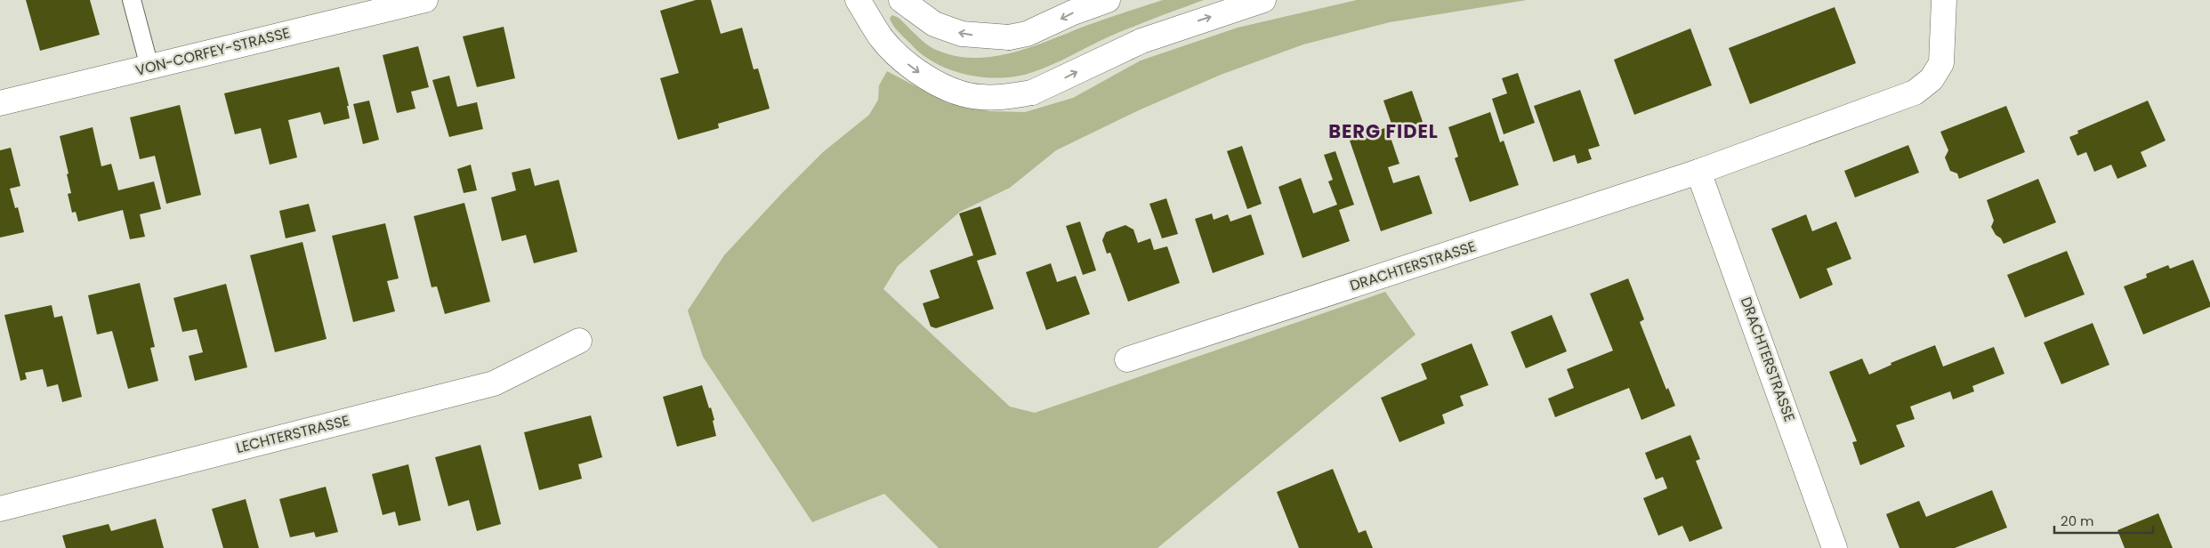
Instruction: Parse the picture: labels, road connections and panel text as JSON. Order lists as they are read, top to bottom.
{
  "streets": {
    "street": ["VON-CORFEY-STRASSE", "DRACHTERSTRASSE", "LECHTERSTRASSE"]
  },
  "districts": ["BERG FIDEL"],
  "scale_bar": "20 m"
}
